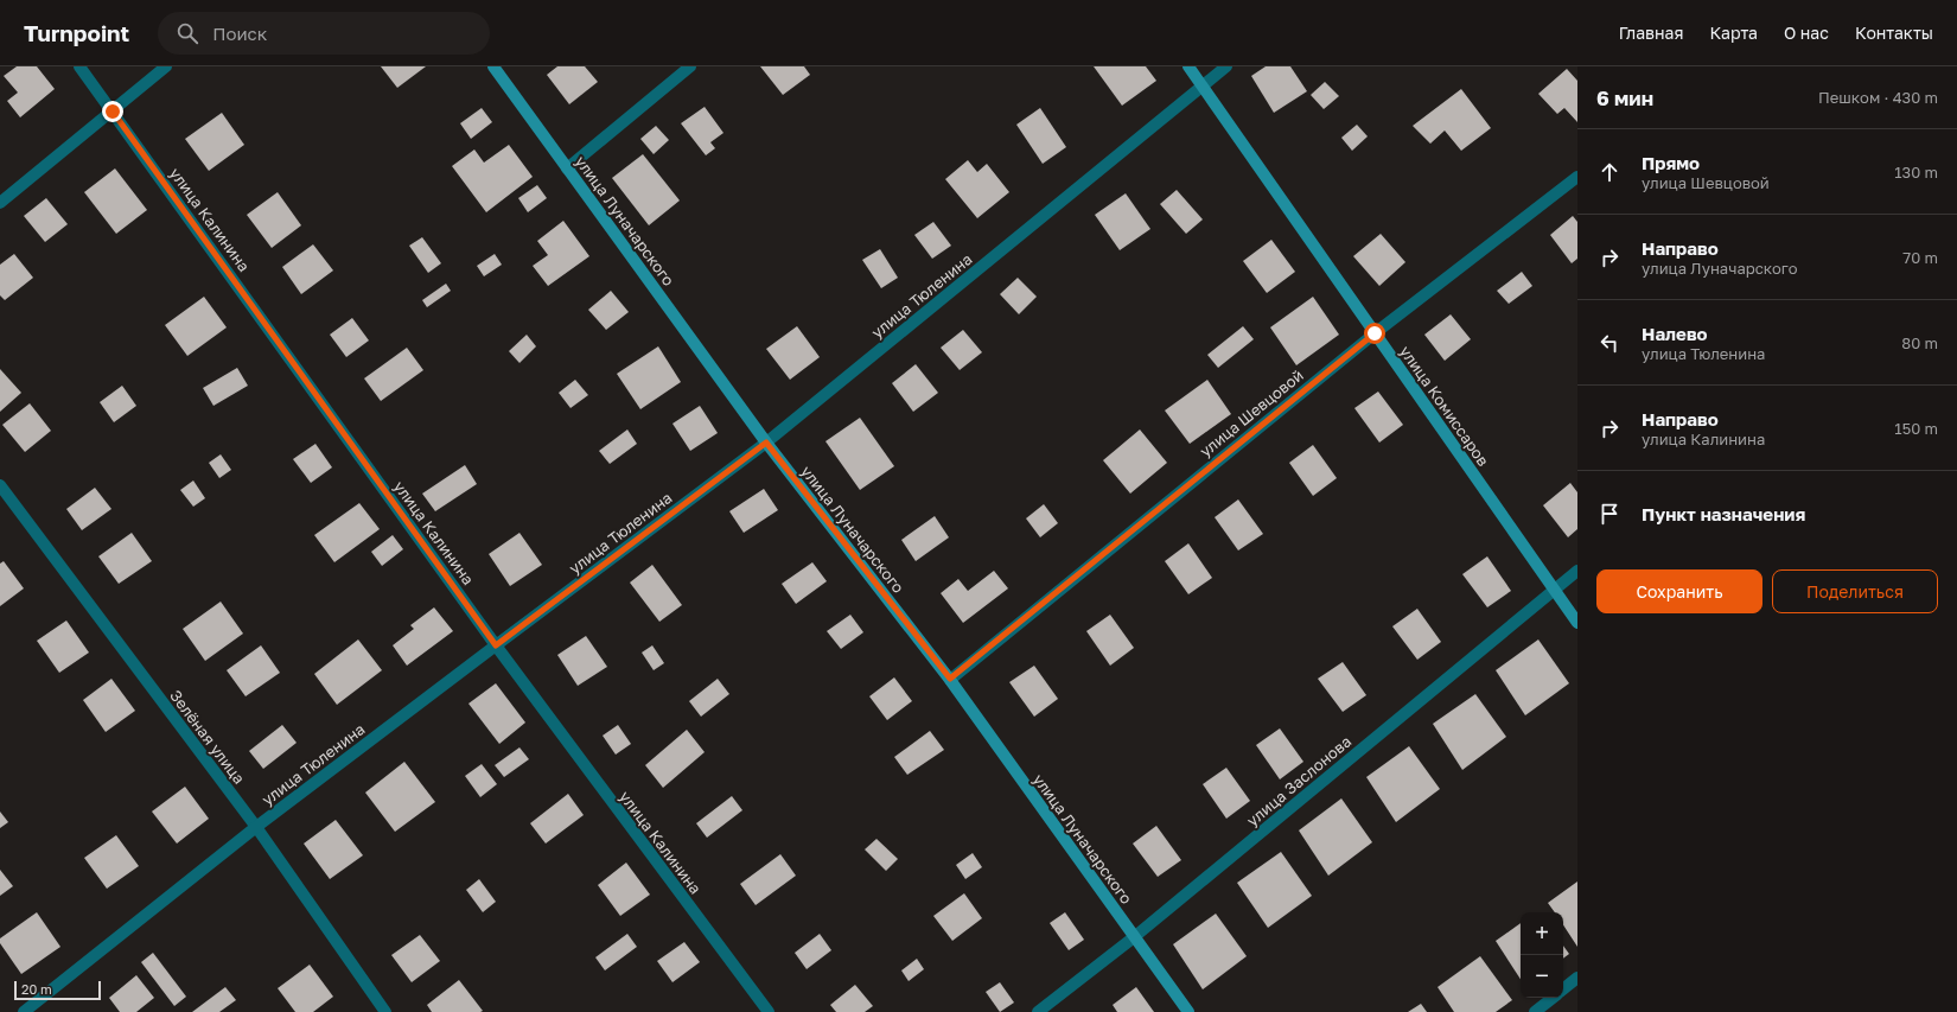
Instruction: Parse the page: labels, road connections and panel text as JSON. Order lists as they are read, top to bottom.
{
  "streets": {
    "main road": ["улица Луначарского", "улица Комиссаров"],
    "street": [
      "улица Калинина",
      "улица Тюленина",
      "улица Шевцовой",
      "Зелёная улица",
      "улица Заслонова"
    ]
  },
  "crossings": [
    ["улица Калинина", "улица Тюленина"],
    ["улица Луначарского", "улица Тюленина"],
    ["улица Луначарского", "улица Шевцовой"],
    ["улица Луначарского", "улица Заслонова"],
    ["улица Тюленина", "улица Комиссаров"],
    ["улица Тюленина", "Зелёная улица"],
    ["улица Комиссаров", "улица Шевцовой"],
    ["улица Комиссаров", "улица Заслонова"]
  ],
  "scale_bar": "20 m",
  "page": {
    "header": "Turnpoint",
    "search": "Поиск",
    "nav": [
      "Главная",
      "Карта",
      "О нас",
      "Контакты"
    ],
    "heading": ["6 мин", "Пешком · 430 m"],
    "list": [
      ["Прямо", "улица Шевцовой", "130 m"],
      ["Направо", "улица Луначарского", "70 m"],
      ["Налево", "улица Тюленина", "80 m"],
      ["Направо", "улица Калинина", "150 m"],
      "Пункт назначения"
    ],
    "buttons": ["Сохранить", "Поделиться"],
    "map_buttons": ["+", "−"],
    "scale": "20 m"
  }
}
